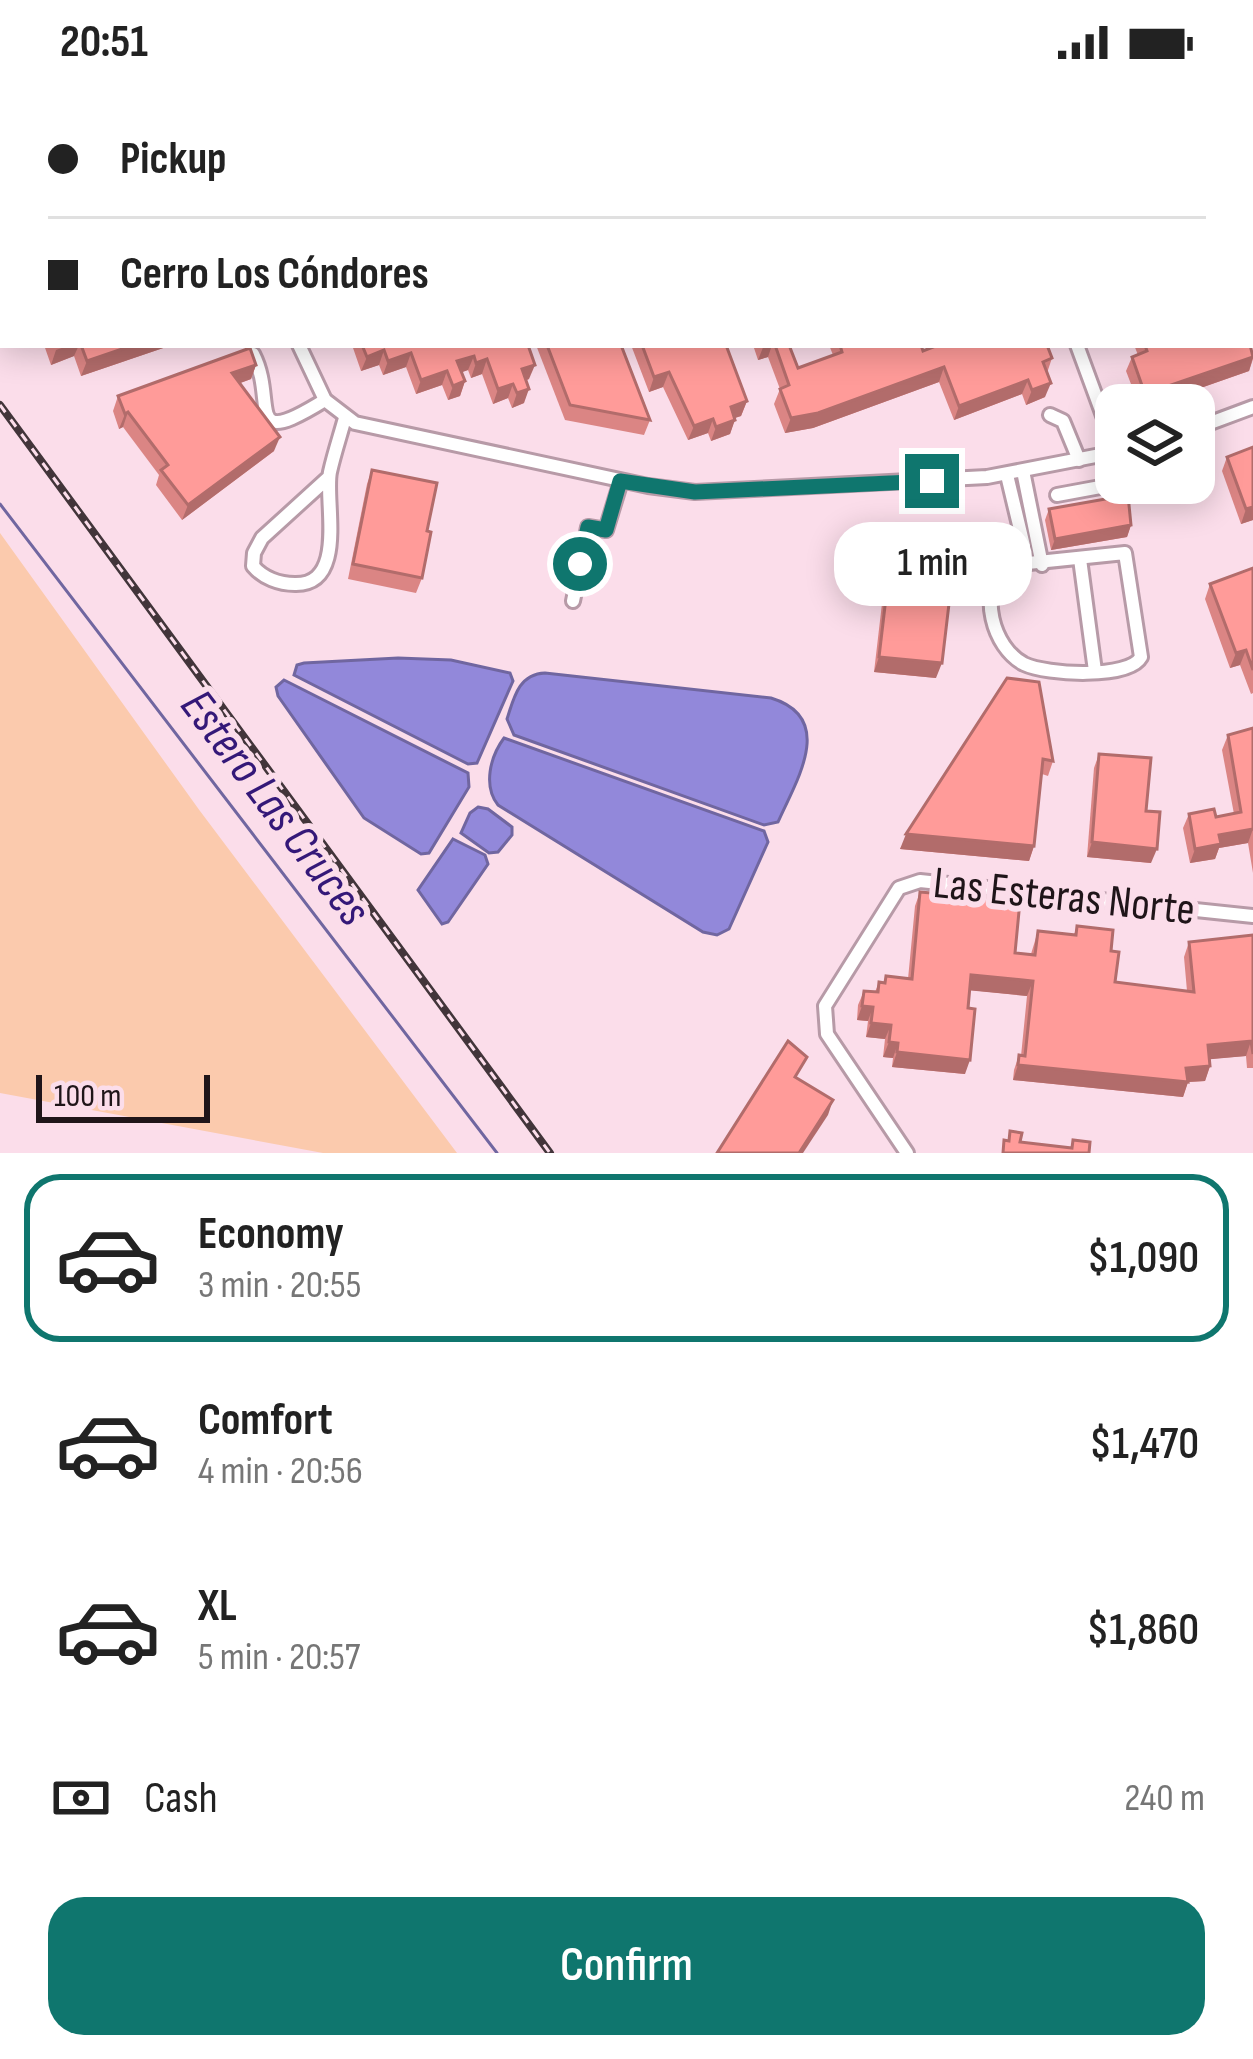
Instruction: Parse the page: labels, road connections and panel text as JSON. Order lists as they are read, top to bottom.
{
  "streets": {
    "street": ["Las Esteras Norte"]
  },
  "water": ["Estero Las Cruces"],
  "scale_bar": "100 m",
  "page": {
    "status": "20:51",
    "banner": ["Pickup", "Cerro Los Cóndores"],
    "bubble": "1 min",
    "scale": "100 m",
    "list": [
      {
        "name": "Economy",
        "note": "3 min · 20:55",
        "value": "$1,090"
      },
      {
        "name": "Comfort",
        "note": "4 min · 20:56",
        "value": "$1,470"
      },
      {
        "name": "XL",
        "note": "5 min · 20:57",
        "value": "$1,860"
      }
    ],
    "pay": ["Cash", "240 m"],
    "buttons": "Confirm"
  }
}
